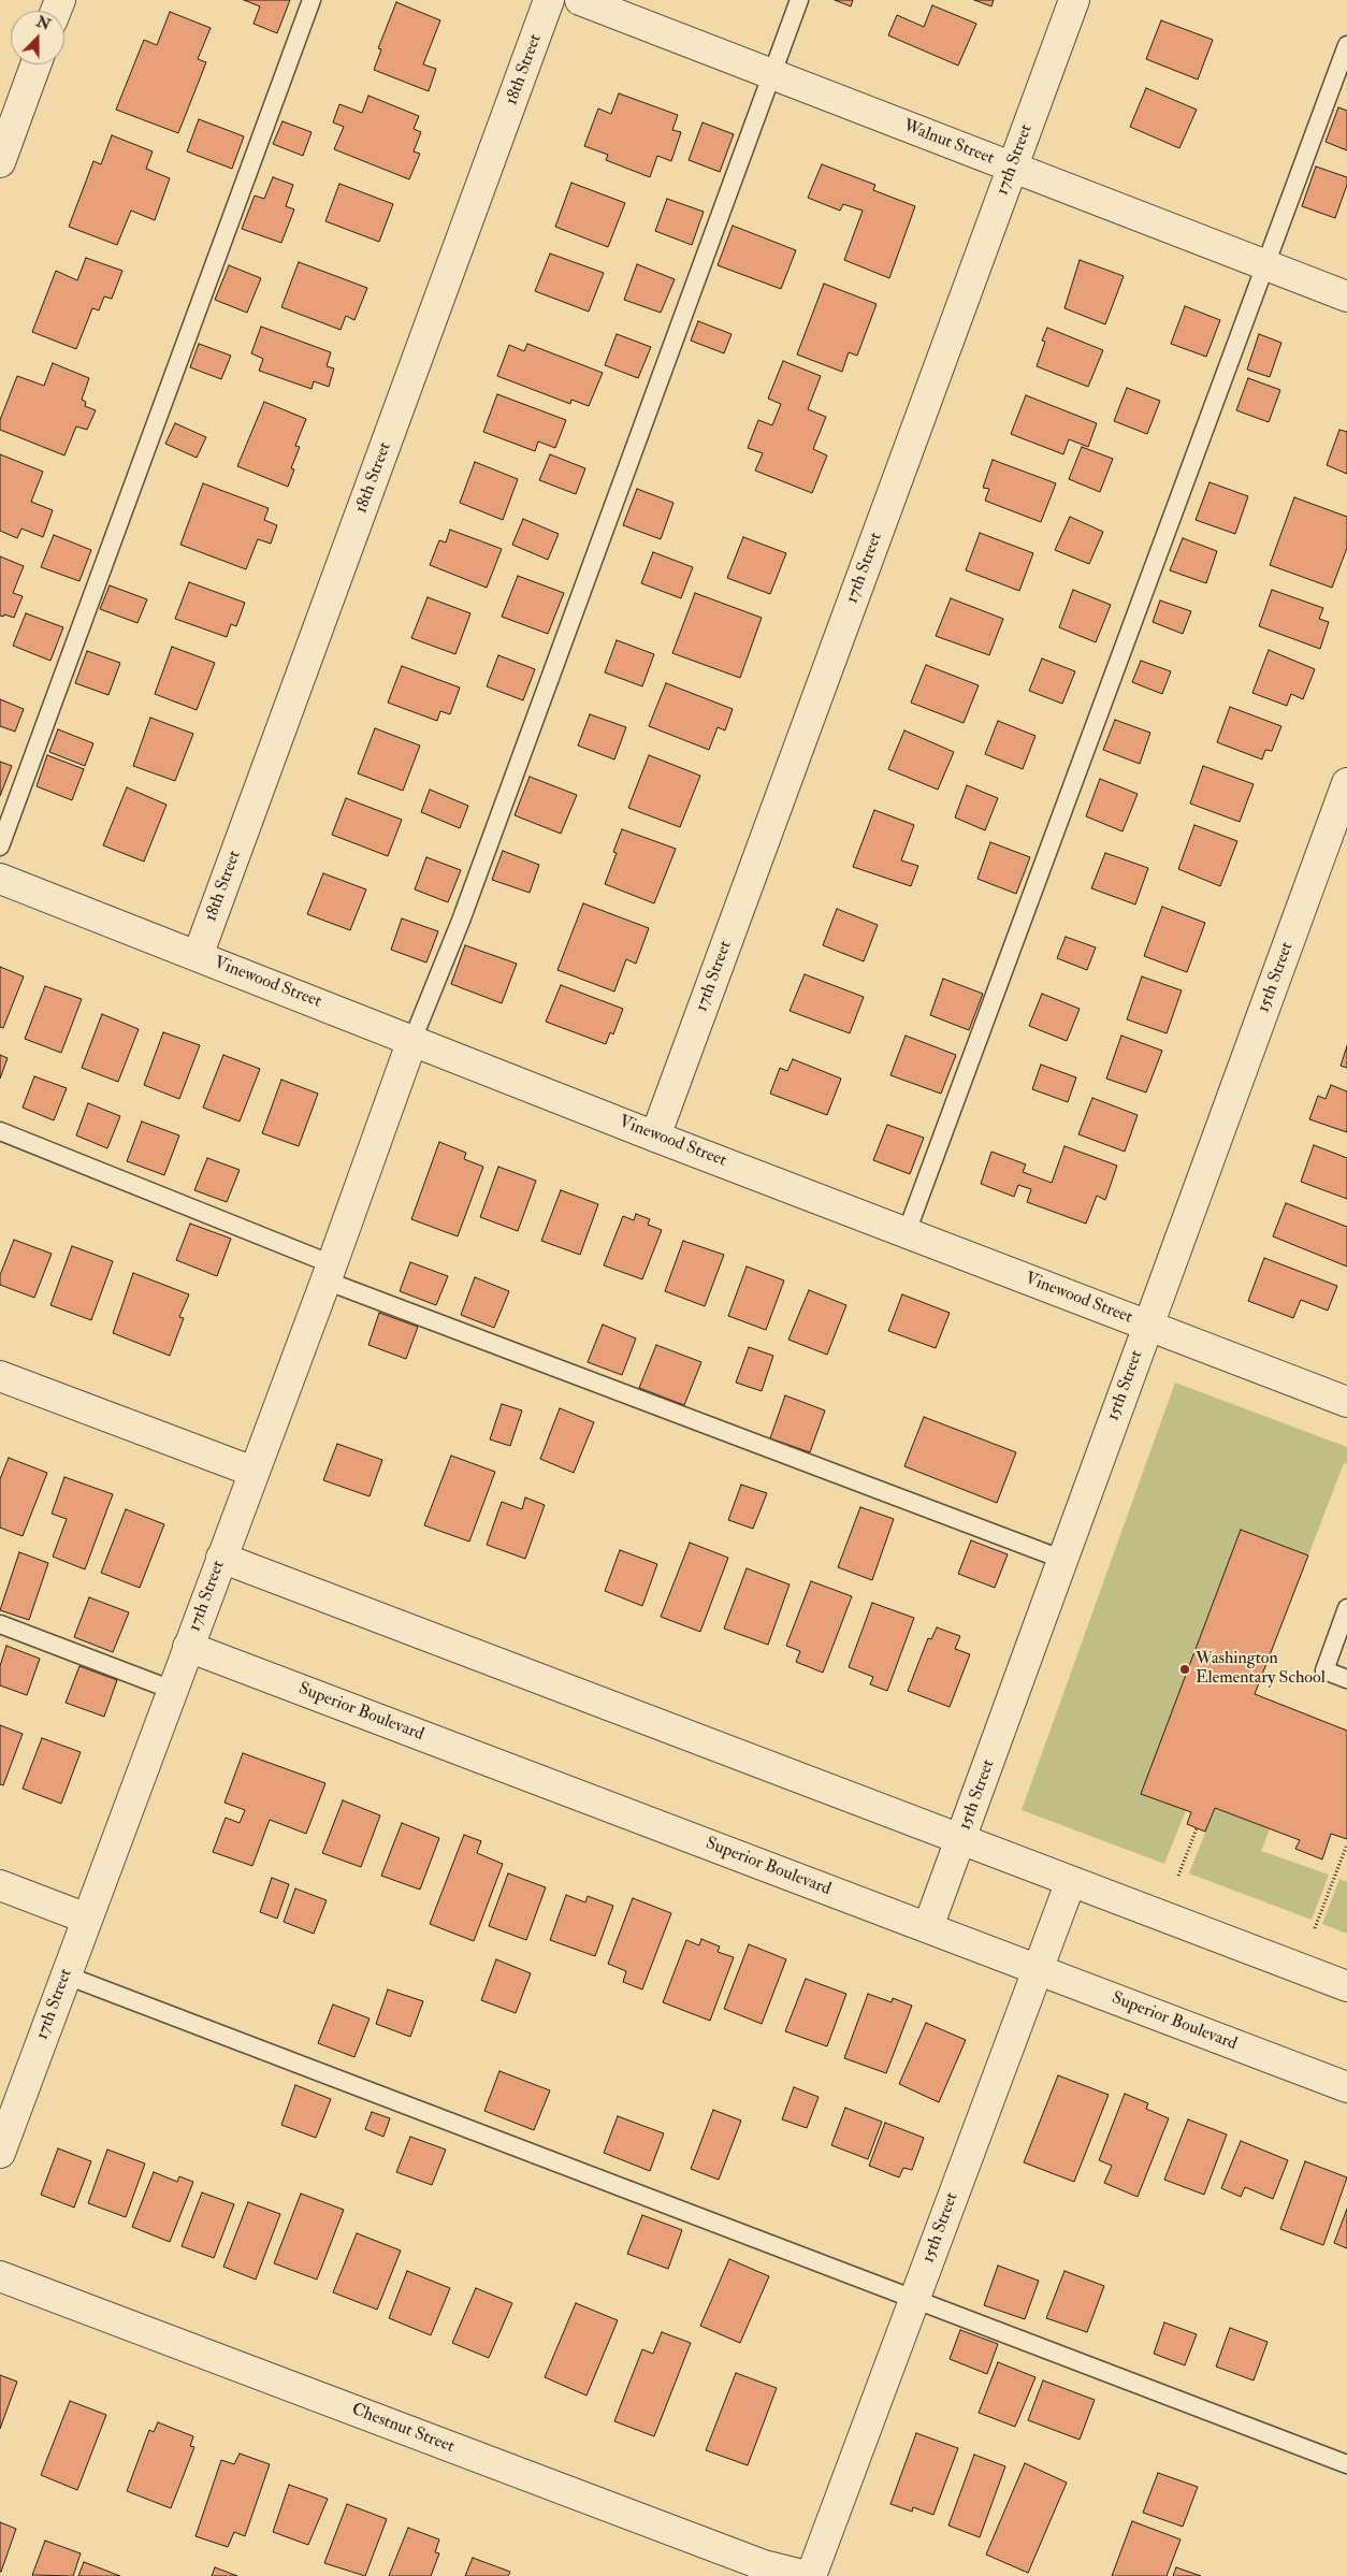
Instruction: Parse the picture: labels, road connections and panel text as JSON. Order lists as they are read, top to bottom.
{
  "streets": {
    "street": [
      "18th Street",
      "Walnut Street",
      "17th Street",
      "15th Street",
      "Vinewood Street",
      "Superior Boulevard",
      "Chestnut Street"
    ]
  },
  "crossings": [
    ["18th Street", "Vinewood Street"],
    ["Walnut Street", "17th Street"],
    ["17th Street", "Vinewood Street"],
    ["17th Street", "Superior Boulevard"],
    ["15th Street", "Vinewood Street"],
    ["15th Street", "Superior Boulevard"]
  ],
  "places": ["Washington Elementary School"],
  "north": "top"
}
